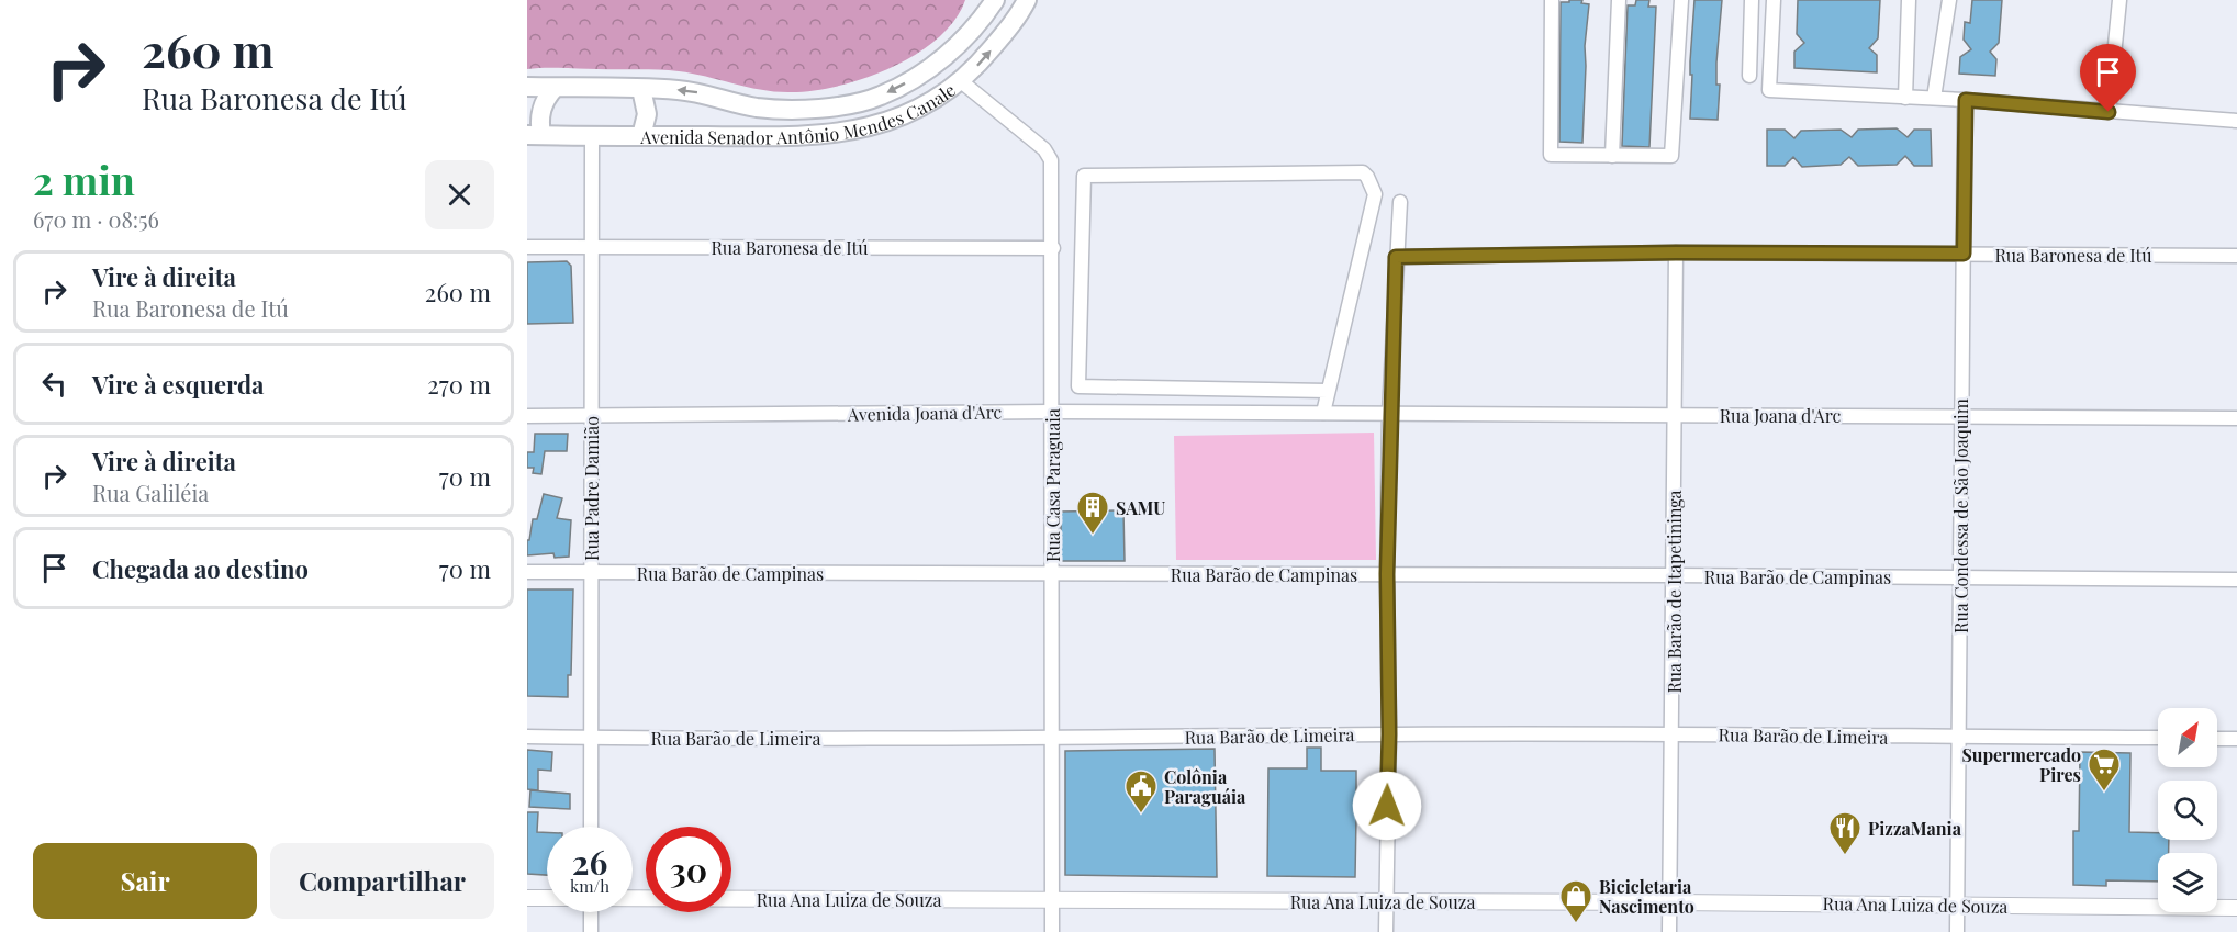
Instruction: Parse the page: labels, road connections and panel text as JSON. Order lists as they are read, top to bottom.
{
  "streets": {
    "main road": ["Avenida Senador Antônio Mendes Canale"],
    "street": [
      "Rua Baronesa de Itú",
      "Avenida Joana d'Arc",
      "Rua Joana d'Arc",
      "Rua Casa Paraguaia",
      "Rua Padre Damião",
      "Rua Condessa de São Joaquim",
      "Rua Barão de Campinas",
      "Rua Barão de Itapetininga",
      "Rua Barão de Limeira",
      "Rua Ana Luiza de Souza"
    ]
  },
  "crossings": [
    ["Avenida Senador Antônio Mendes Canale", "Rua Casa Paraguaia"],
    ["Avenida Senador Antônio Mendes Canale", "Rua Padre Damião"],
    ["Rua Baronesa de Itú", "Rua Casa Paraguaia"],
    ["Rua Baronesa de Itú", "Rua Padre Damião"],
    ["Rua Baronesa de Itú", "Rua Condessa de São Joaquim"],
    ["Rua Baronesa de Itú", "Rua Barão de Itapetininga"],
    ["Avenida Joana d'Arc", "Rua Joana d'Arc"],
    ["Avenida Joana d'Arc", "Rua Casa Paraguaia"],
    ["Avenida Joana d'Arc", "Rua Padre Damião"],
    ["Rua Joana d'Arc", "Rua Condessa de São Joaquim"],
    ["Rua Joana d'Arc", "Rua Barão de Itapetininga"],
    ["Rua Casa Paraguaia", "Rua Barão de Campinas"],
    ["Rua Casa Paraguaia", "Rua Barão de Limeira"],
    ["Rua Casa Paraguaia", "Rua Ana Luiza de Souza"],
    ["Rua Padre Damião", "Rua Barão de Campinas"],
    ["Rua Padre Damião", "Rua Barão de Limeira"],
    ["Rua Condessa de São Joaquim", "Rua Barão de Campinas"],
    ["Rua Condessa de São Joaquim", "Rua Barão de Limeira"],
    ["Rua Condessa de São Joaquim", "Rua Ana Luiza de Souza"],
    ["Rua Barão de Campinas", "Rua Barão de Itapetininga"],
    ["Rua Barão de Itapetininga", "Rua Barão de Limeira"],
    ["Rua Barão de Itapetininga", "Rua Ana Luiza de Souza"]
  ],
  "places": {
    "building": ["SAMU"],
    "supermarket": ["Supermercado Pires"],
    "public building": ["Colônia Paraguáia"],
    "restaurant": ["PizzaMania"],
    "shop": ["Bicicletaria Nascimento"]
  },
  "north": "top right",
  "page": {
    "turn": ["260 m", "Rua Baronesa de Itú"],
    "heading": ["2 min", "670 m · 08:56"],
    "list": [
      {
        "name": "Vire à direita",
        "note": "Rua Baronesa de Itú",
        "value": "260 m"
      },
      {
        "name": "Vire à esquerda",
        "value": "270 m"
      },
      {
        "name": "Vire à direita",
        "note": "Rua Galiléia",
        "value": "70 m"
      },
      {
        "name": "Chegada ao destino",
        "value": "70 m"
      }
    ],
    "speed": "26 km/h",
    "limit": "30",
    "buttons": ["Sair", "Compartilhar"]
  }
}
